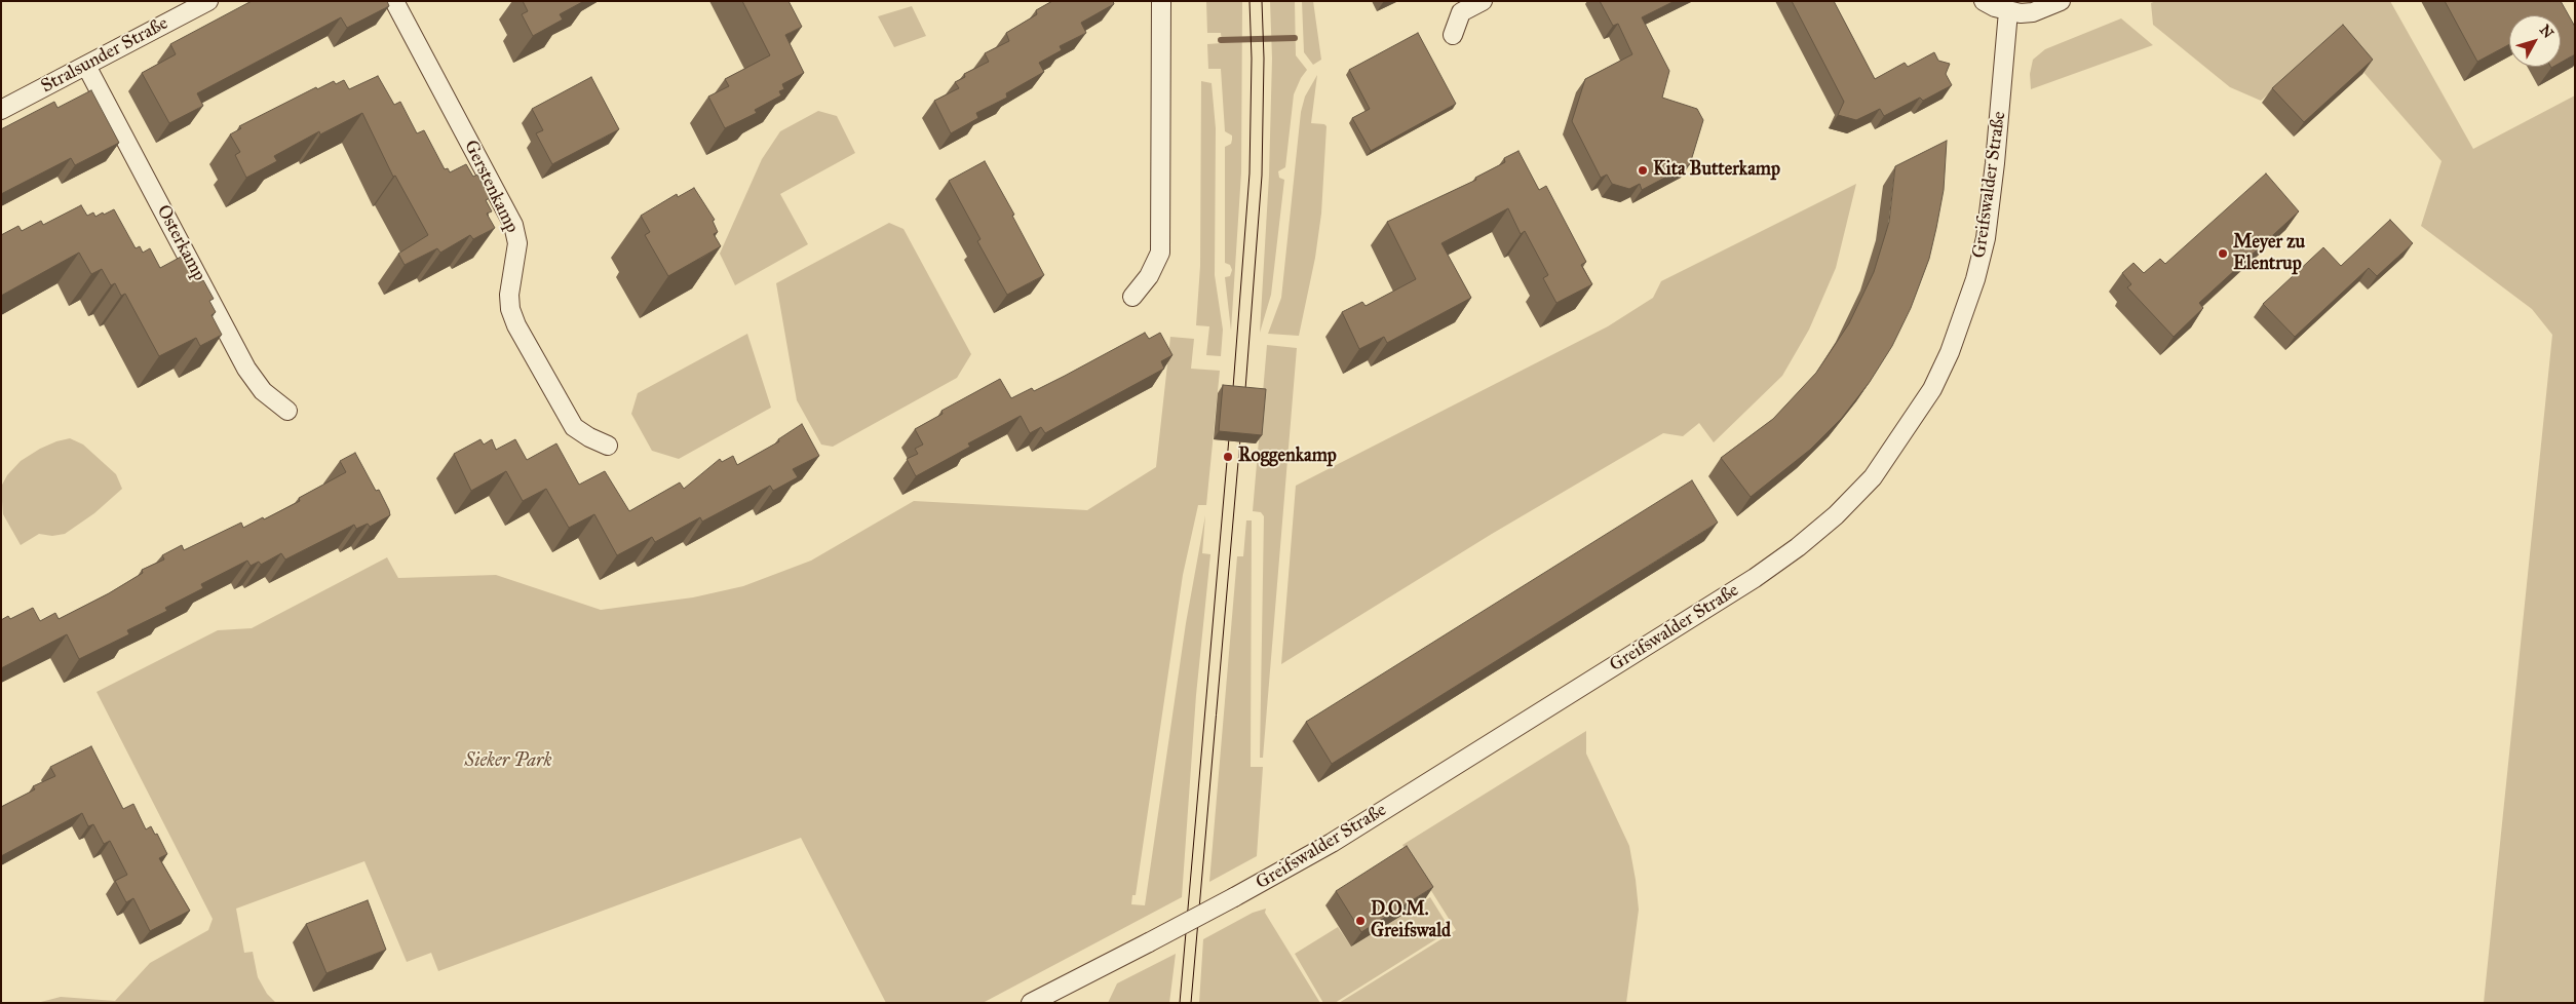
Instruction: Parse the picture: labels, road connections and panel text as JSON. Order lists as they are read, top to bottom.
{
  "streets": {
    "street": [
      "Stralsunder Straße",
      "Greifswalder Straße",
      "Gerstenkamp",
      "Osterkamp"
    ]
  },
  "crossings": [
    ["Stralsunder Straße", "Osterkamp"]
  ],
  "parks": ["Sieker Park"],
  "places": [
    "Kita Butterkamp",
    "Meyer zu Elentrup",
    "Roggenkamp",
    "D.O.M. Greifswald"
  ],
  "north": "top right"
}
